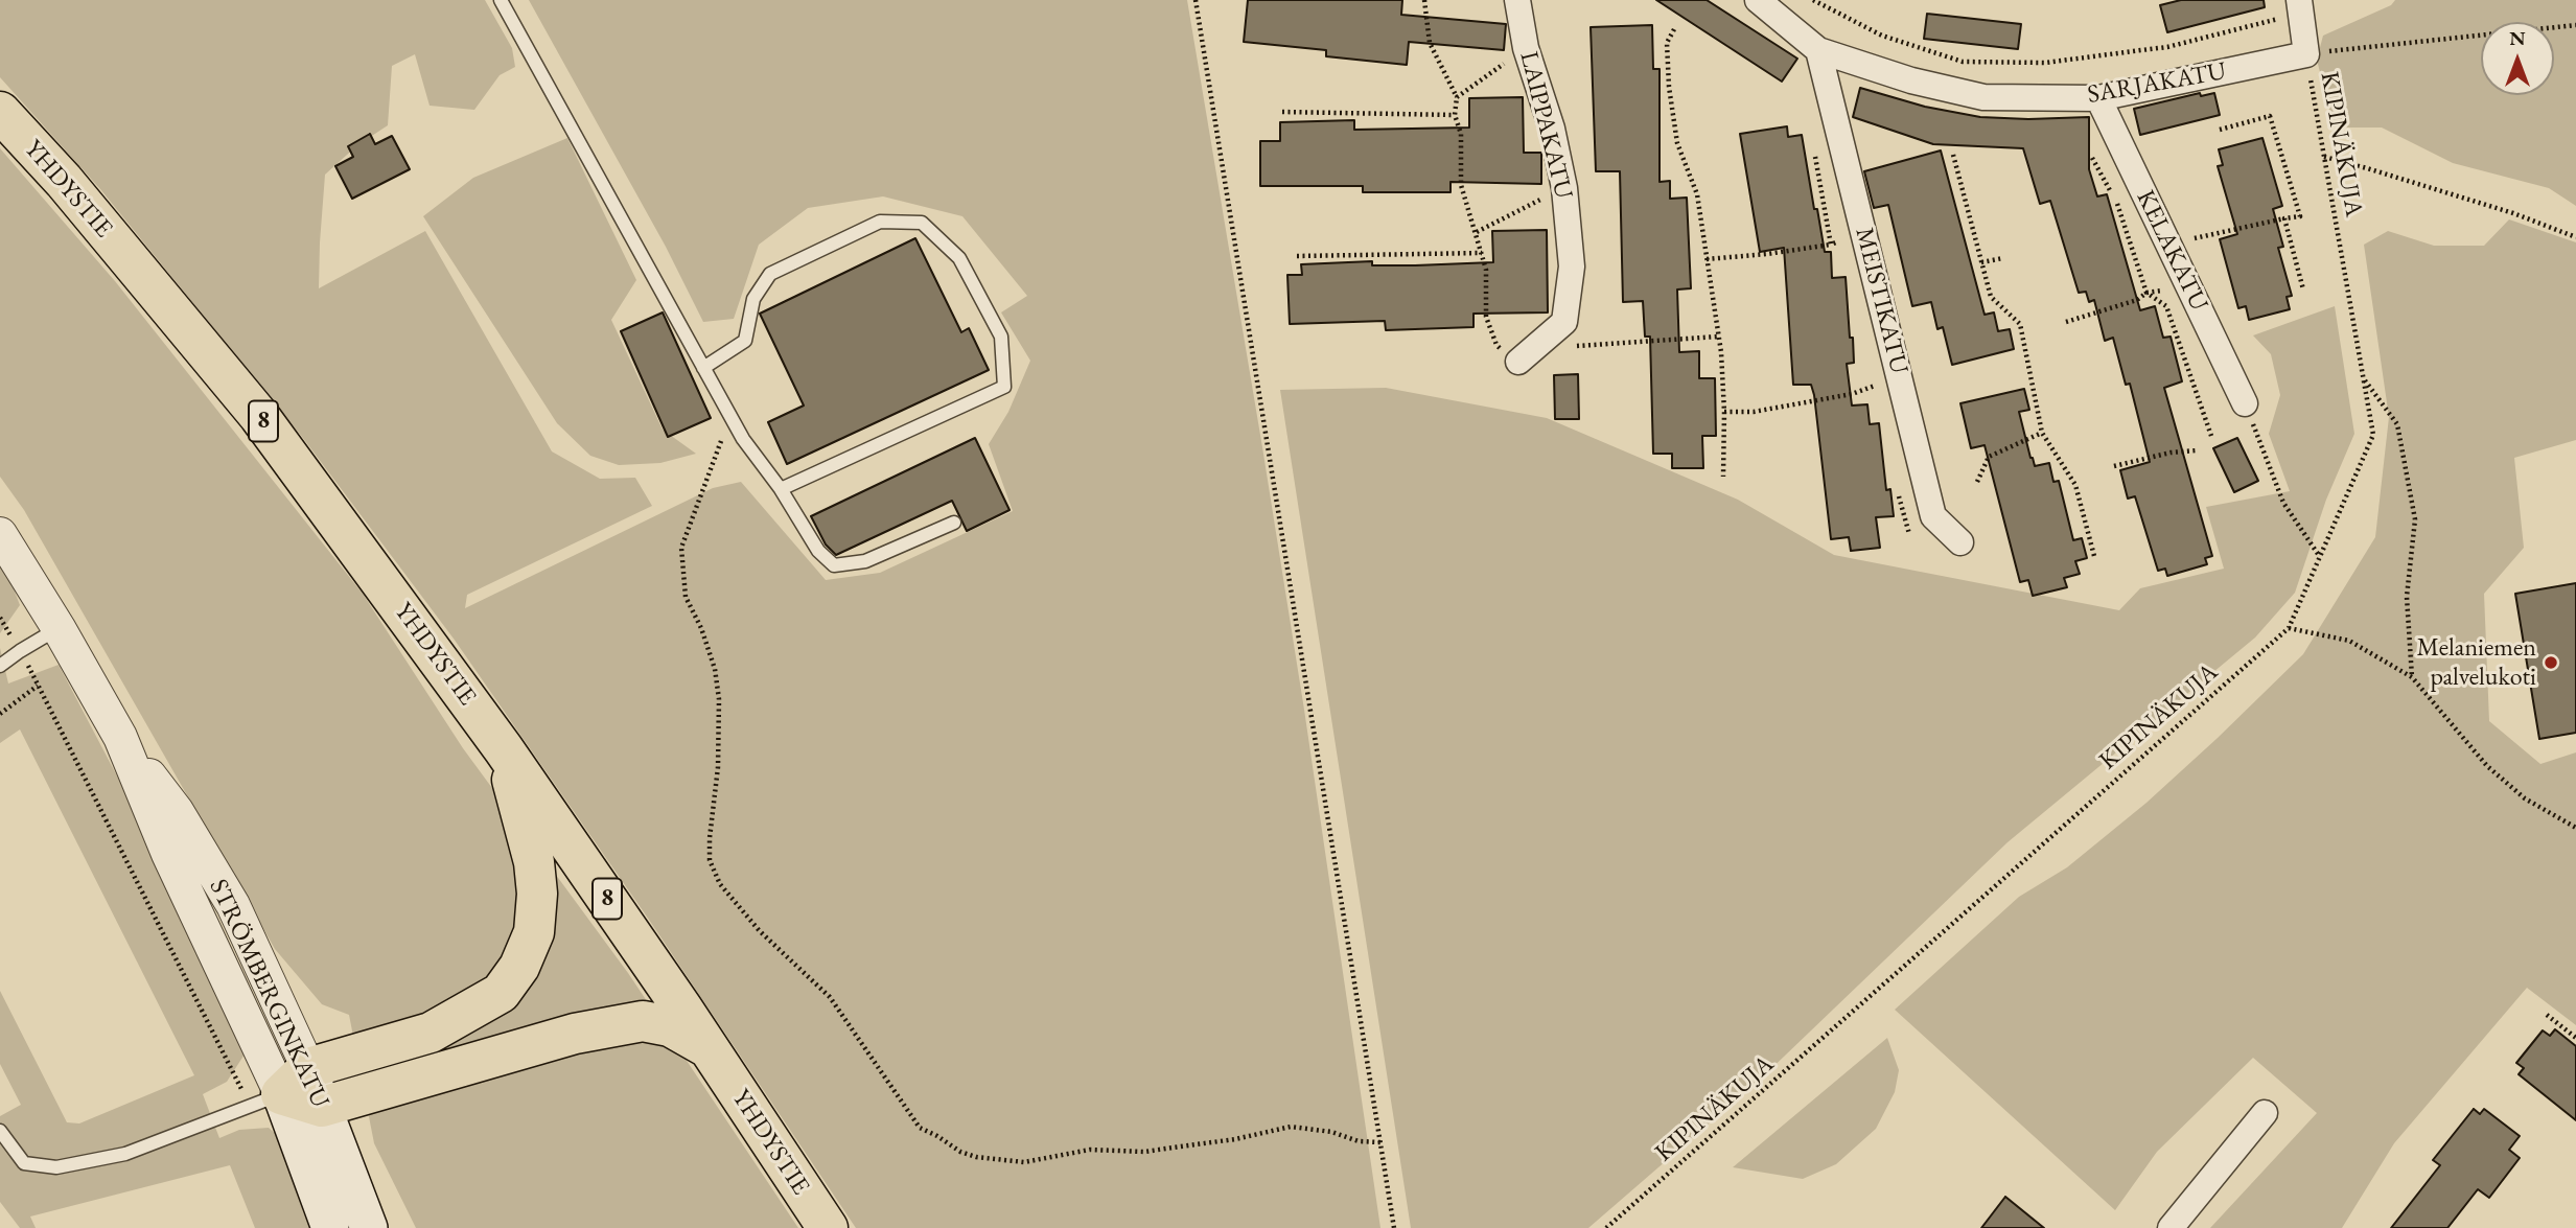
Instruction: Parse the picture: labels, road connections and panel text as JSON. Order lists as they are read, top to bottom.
{
  "streets": {
    "highway": ["YHDYSTIE", "8"],
    "main road": ["STRÖMBERGINKATU"],
    "street": [
      "SARJAKATU",
      "LAIPPAKATU",
      "KELAKATU",
      "MEISTIKATU"
    ],
    "path": ["KIPINÄKUJA"]
  },
  "crossings": [
    ["SARJAKATU", "KIPINÄKUJA"],
    ["SARJAKATU", "KELAKATU"],
    ["SARJAKATU", "MEISTIKATU"]
  ],
  "places": ["Melaniemen palvelukoti"],
  "north": "top"
}
